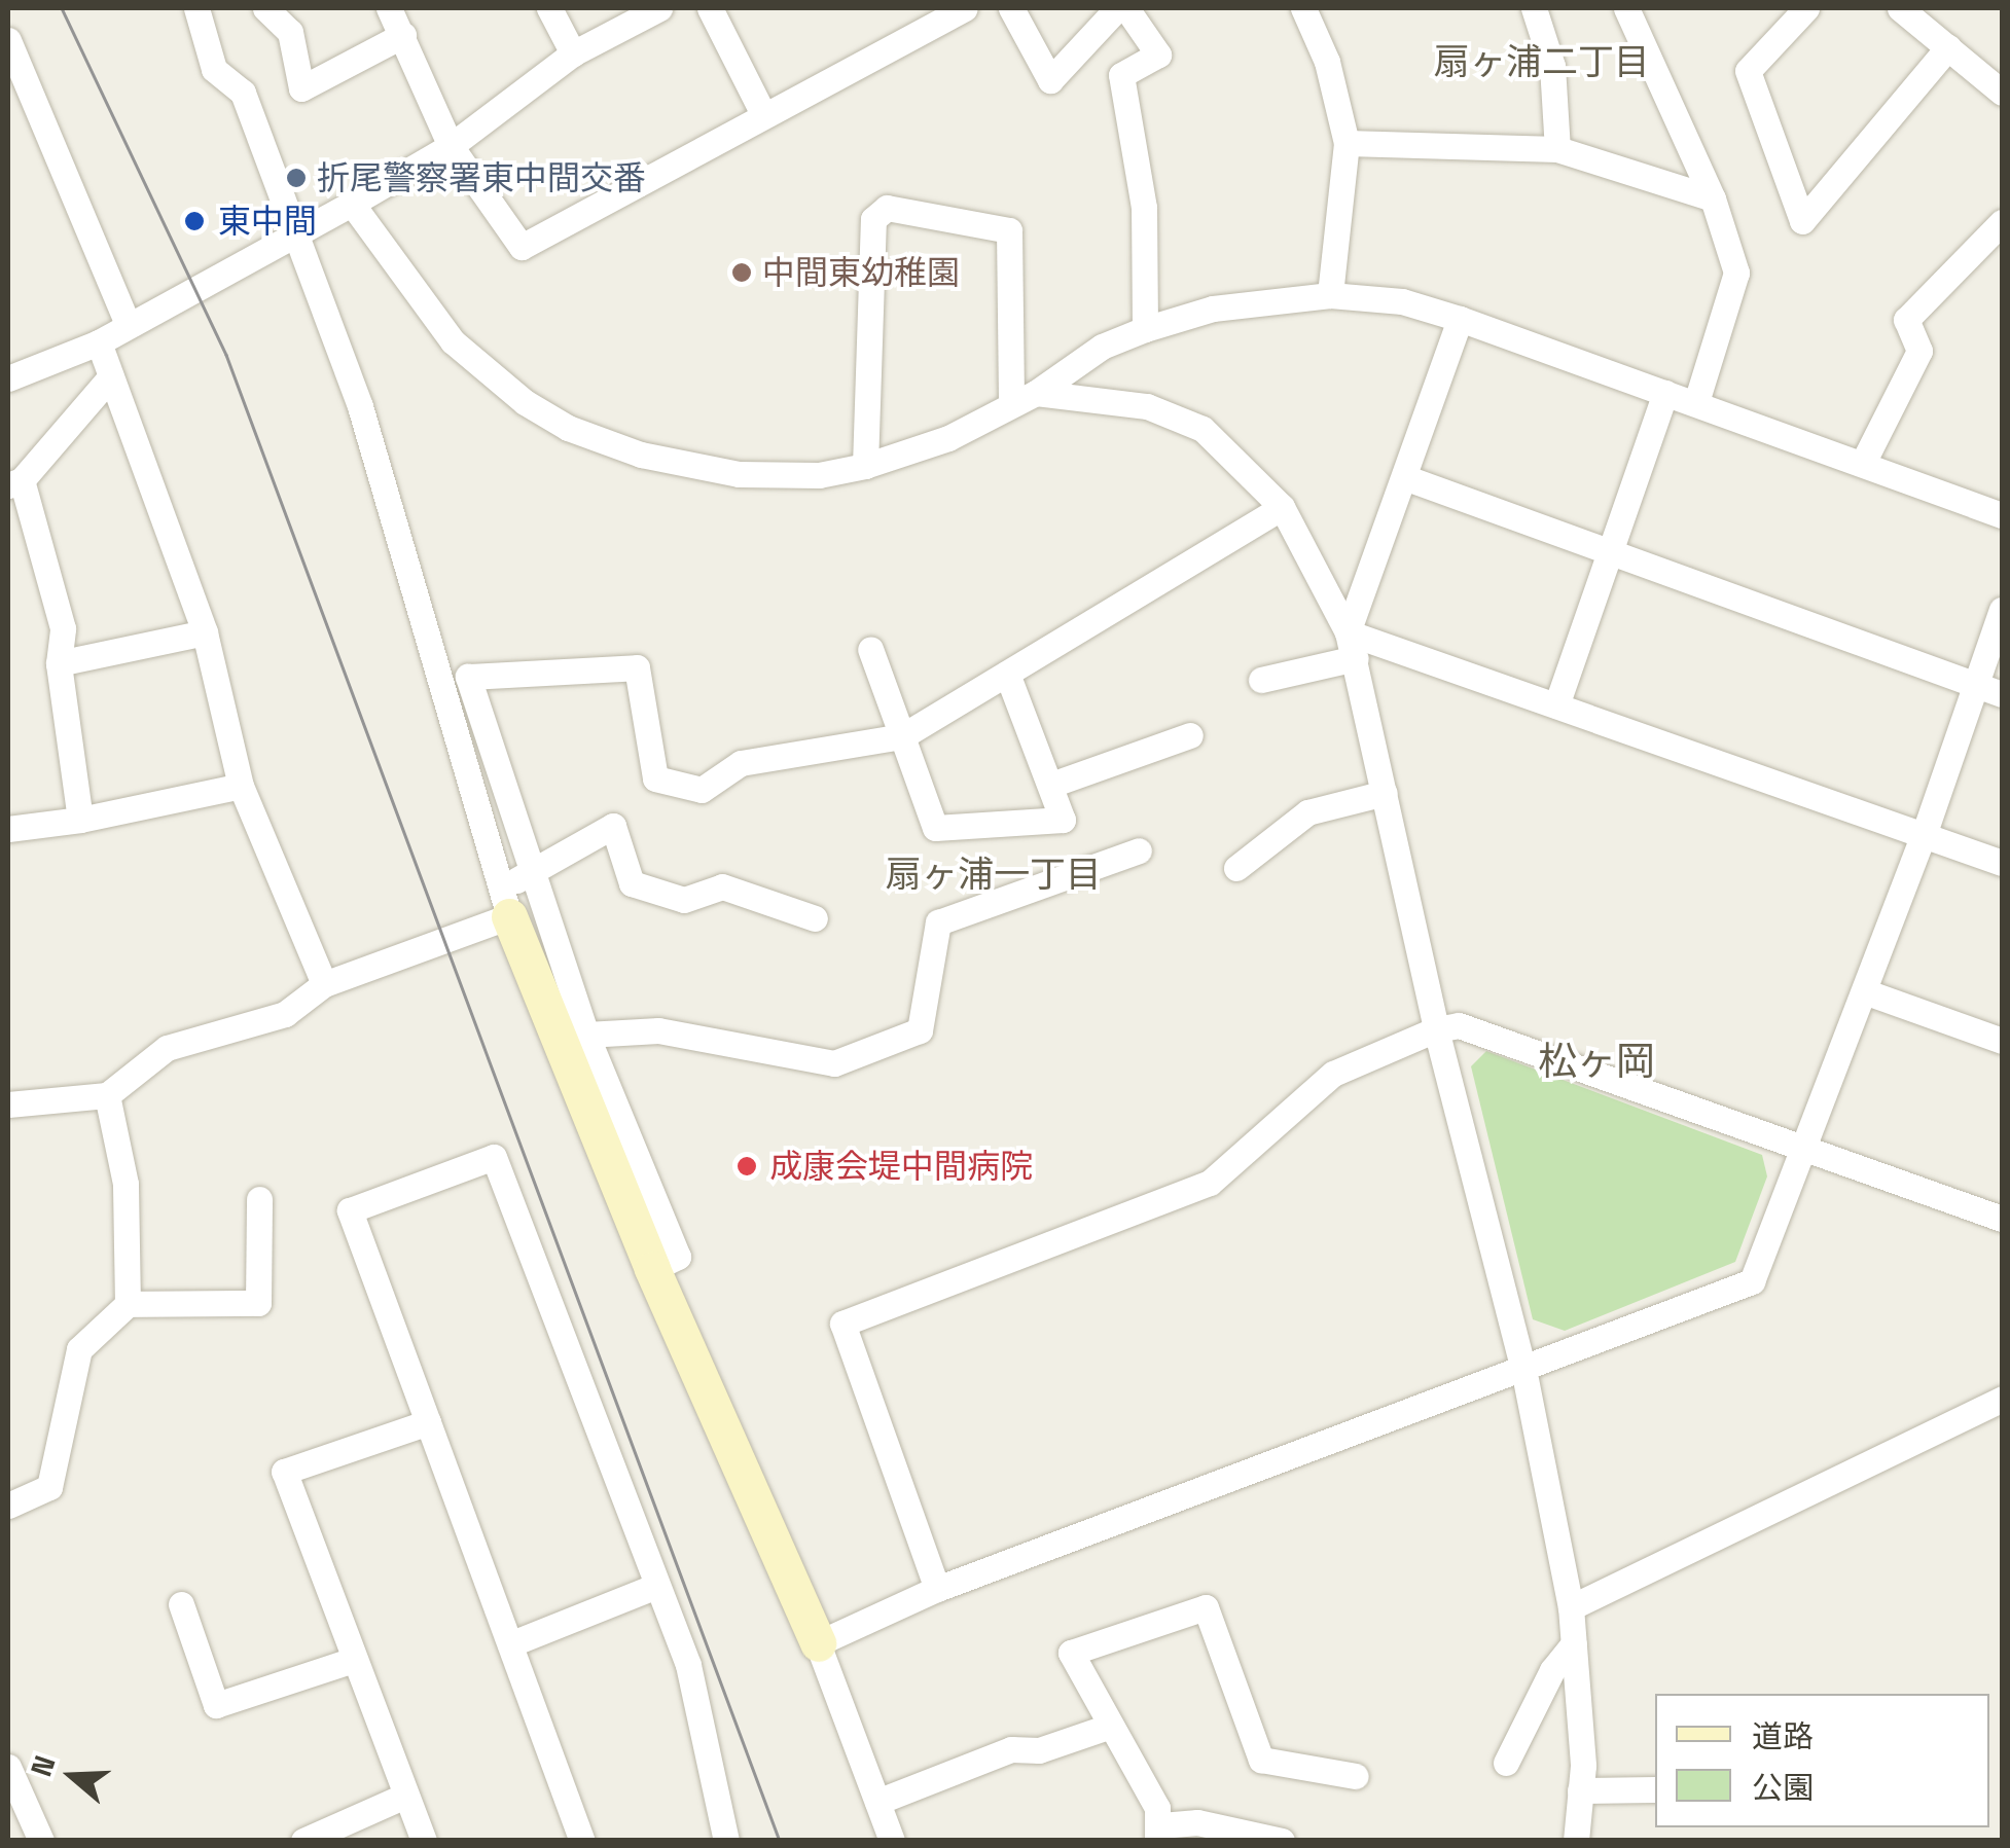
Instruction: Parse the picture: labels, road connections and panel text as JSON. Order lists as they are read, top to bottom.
{
  "districts": ["扇ヶ浦二丁目", "扇ヶ浦一丁目", "松ヶ岡"],
  "places": [
    "折尾警察署東中間交番",
    "東中間",
    "中間東幼稚園",
    "成康会堤中間病院"
  ],
  "legend": ["道路", "公園"],
  "north": "left"
}
